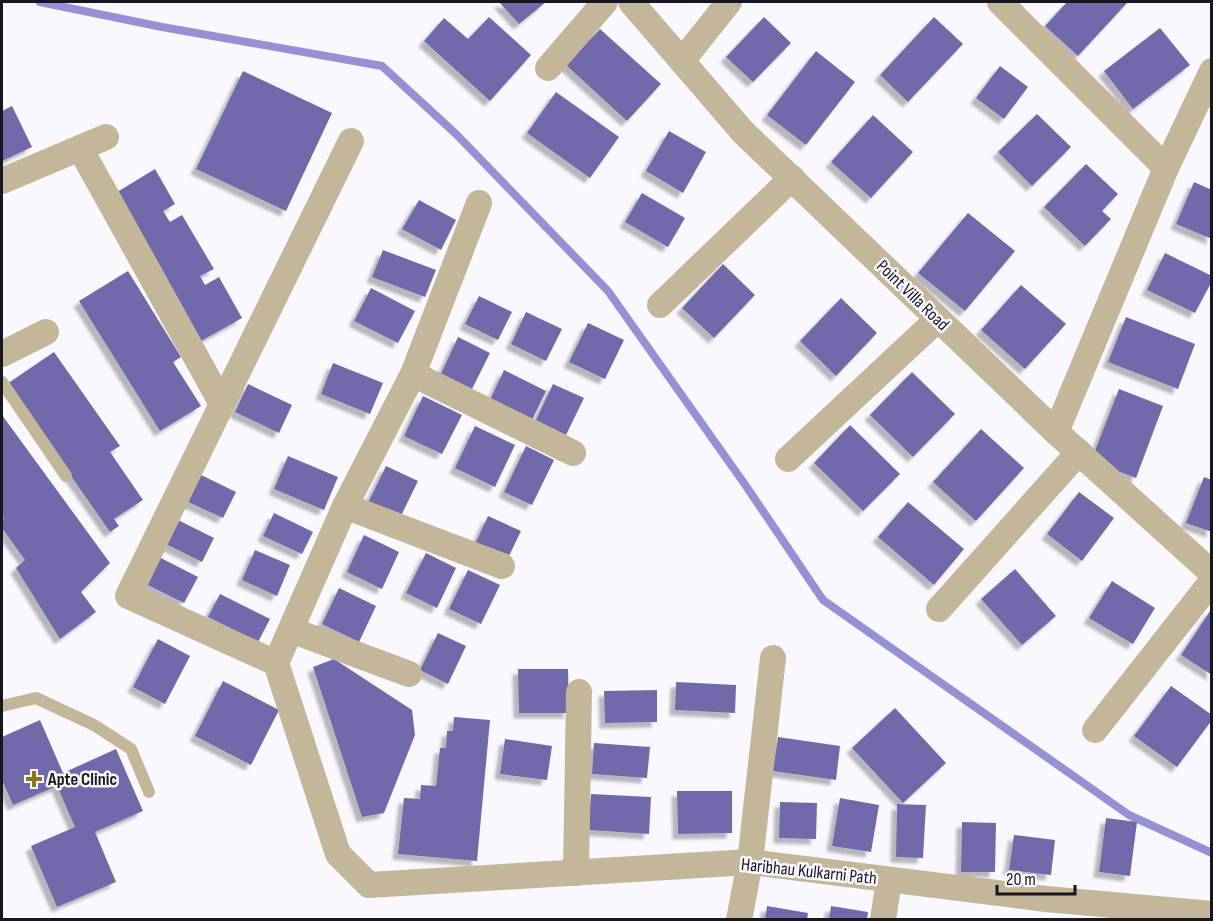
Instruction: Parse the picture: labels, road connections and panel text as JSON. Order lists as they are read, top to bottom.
{
  "streets": {
    "street": ["Point Villa Road", "Haribhau Kulkarni Path"]
  },
  "places": {
    "health": ["Apte Clinic"]
  },
  "scale_bar": "20 m"
}
